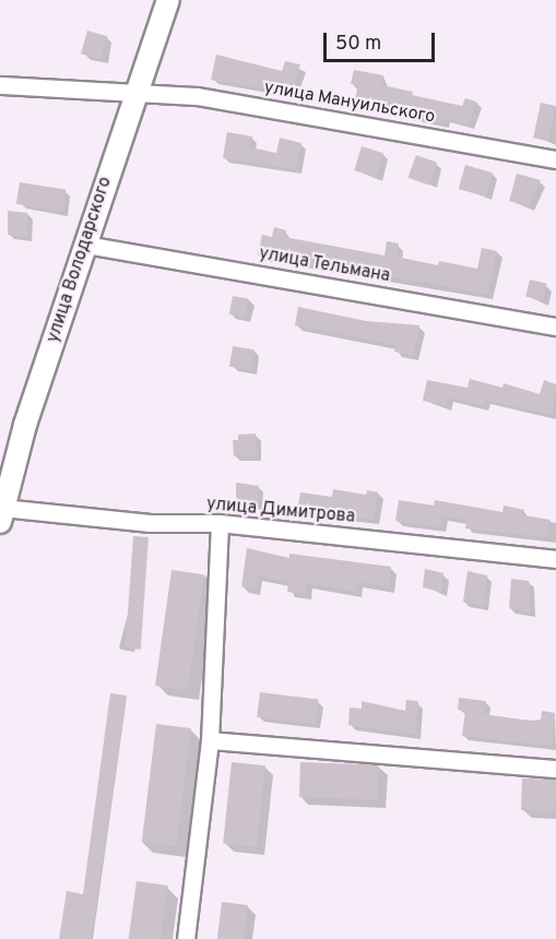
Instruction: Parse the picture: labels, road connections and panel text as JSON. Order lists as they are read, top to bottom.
{
  "streets": {
    "street": [
      "улица Мануильского",
      "улица Володарского",
      "улица Тельмана",
      "улица Димитрова"
    ]
  },
  "crossings": [
    ["улица Мануильского", "улица Володарского"],
    ["улица Володарского", "улица Тельмана"],
    ["улица Володарского", "улица Димитрова"]
  ],
  "scale_bar": "50 m"
}
